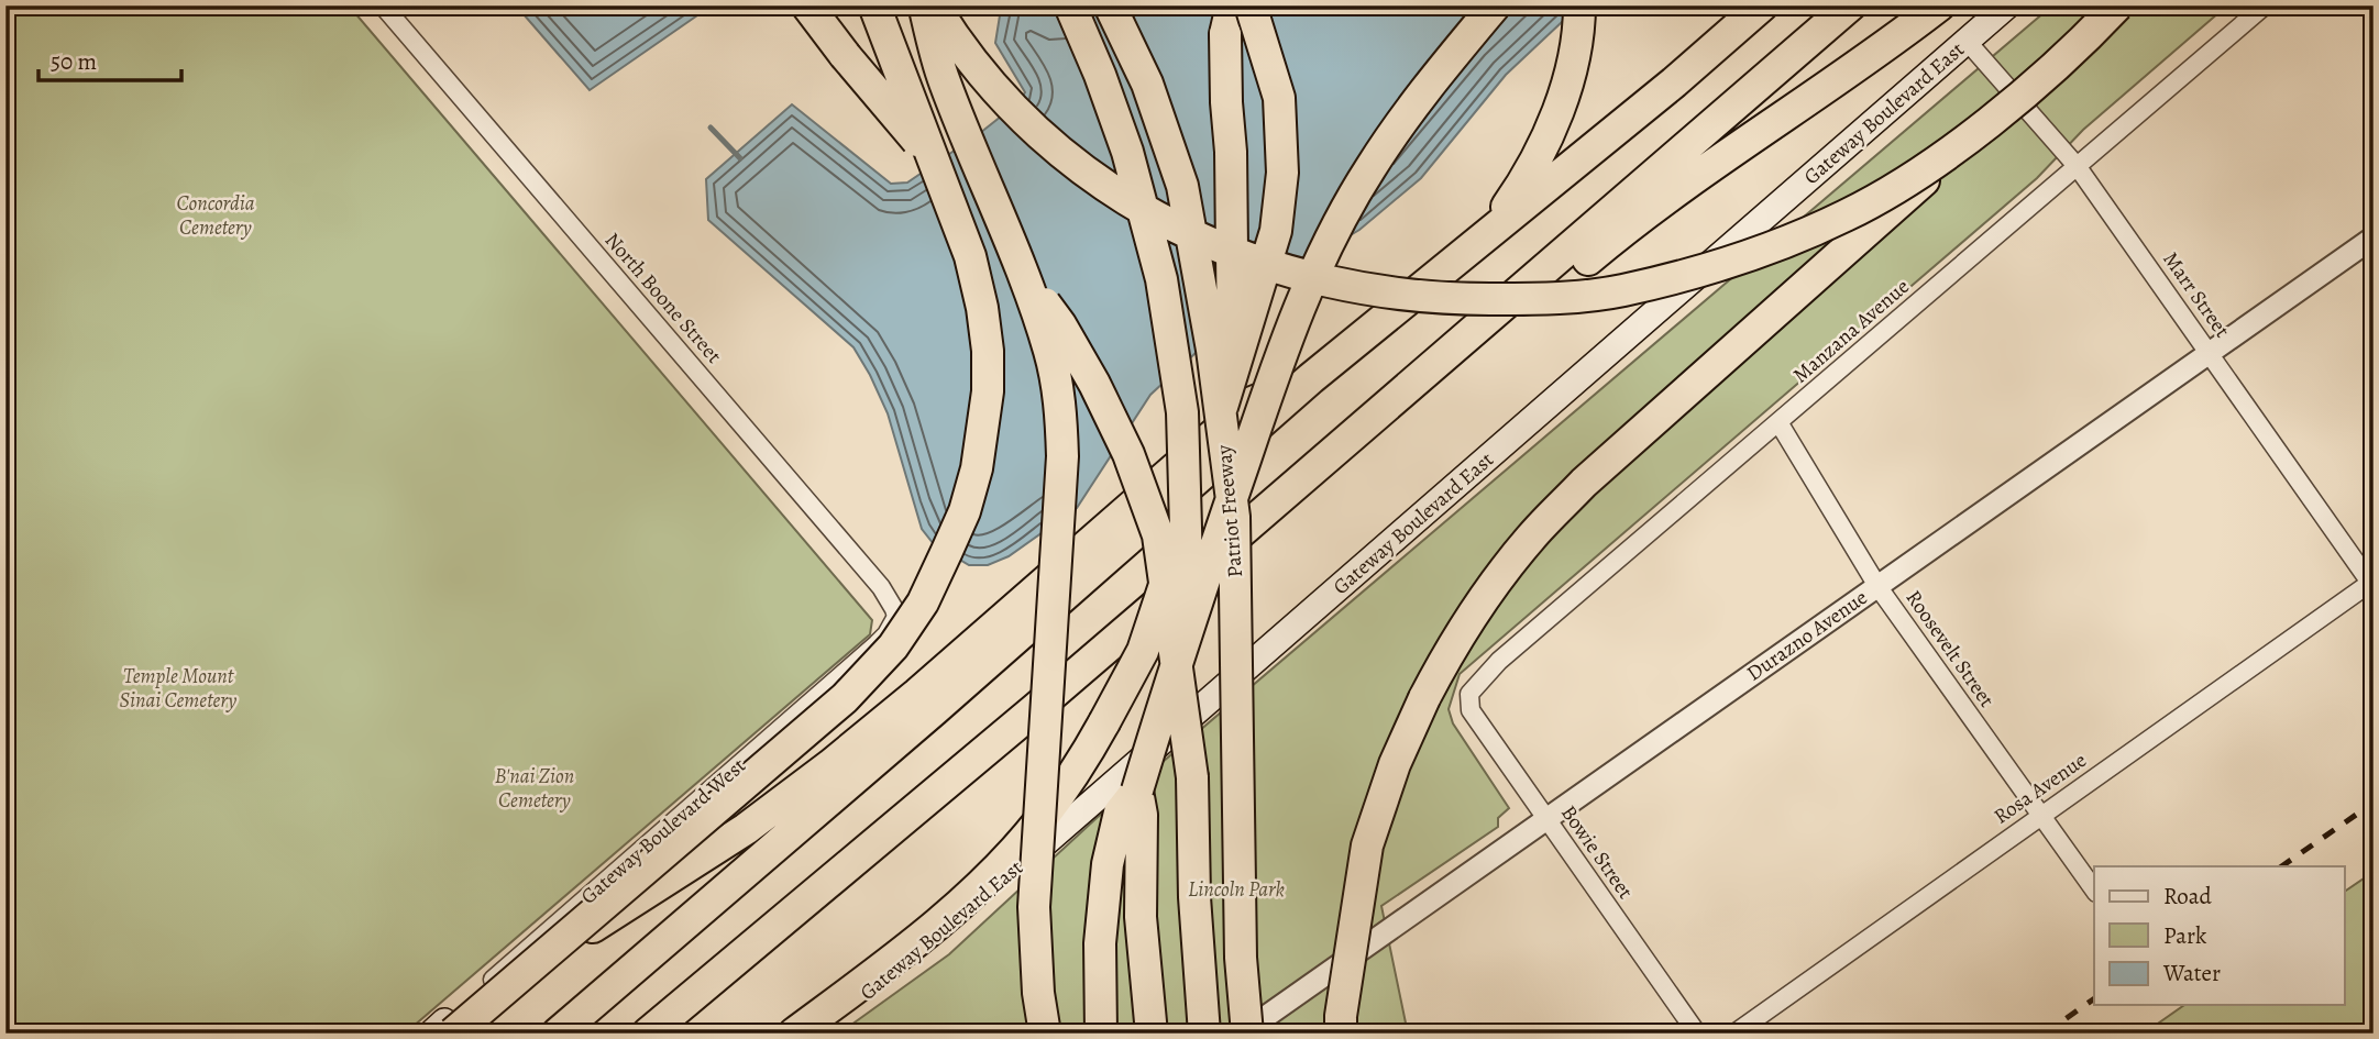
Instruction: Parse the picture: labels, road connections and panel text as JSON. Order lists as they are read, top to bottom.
{
  "streets": {
    "highway": ["Patriot Freeway"],
    "main road": ["Gateway Boulevard East"],
    "street": [
      "Marr Street",
      "North Boone Street",
      "Manzana Avenue",
      "Durazno Avenue",
      "Roosevelt Street",
      "Rosa Avenue",
      "Gateway Boulevard West",
      "Bowie Street"
    ]
  },
  "crossings": [
    ["Gateway Boulevard East", "Marr Street"],
    ["Marr Street", "Manzana Avenue"],
    ["Marr Street", "Durazno Avenue"],
    ["Marr Street", "Rosa Avenue"],
    ["North Boone Street", "Gateway Boulevard West"],
    ["Manzana Avenue", "Roosevelt Street"],
    ["Manzana Avenue", "Bowie Street"],
    ["Patriot Freeway", "Durazno Avenue"],
    ["Durazno Avenue", "Roosevelt Street"],
    ["Durazno Avenue", "Bowie Street"],
    ["Roosevelt Street", "Rosa Avenue"]
  ],
  "parks": [
    "Concordia Cemetery",
    "Temple Mount Sinai Cemetery",
    "B'nai Zion Cemetery",
    "Lincoln Park"
  ],
  "legend": ["Road", "Park", "Water"],
  "scale_bar": "50 m"
}
